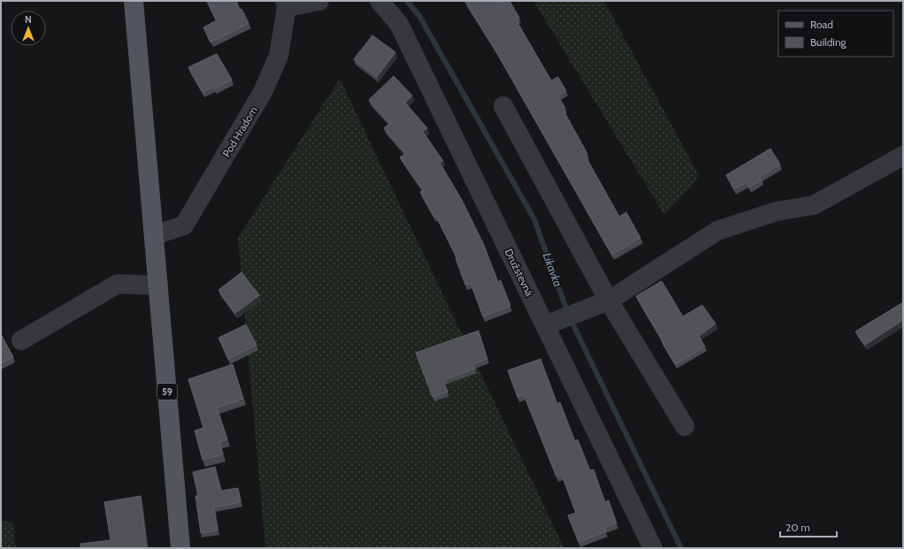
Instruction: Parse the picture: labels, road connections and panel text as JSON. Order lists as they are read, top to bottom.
{
  "streets": {
    "main road": ["59"],
    "street": ["Pod Hradom", "Družstevná"]
  },
  "crossings": [
    ["Pod Hradom", "59"]
  ],
  "water": ["Likavka"],
  "legend": ["Road", "Building"],
  "scale_bar": "20 m",
  "north": "top"
}
